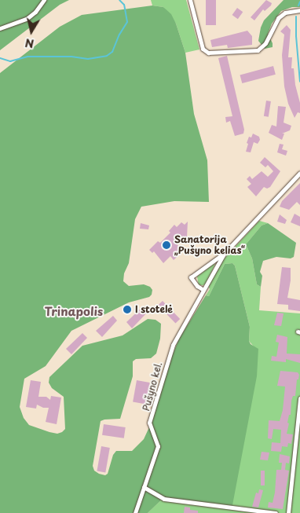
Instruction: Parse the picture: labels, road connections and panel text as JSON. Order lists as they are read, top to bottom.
{
  "streets": {
    "street": ["Pušyno kel."]
  },
  "districts": ["Trinapolis"],
  "places": ["Sanatorija „Pušyno kelias“", "I stotelė"],
  "north": "bottom"
}
